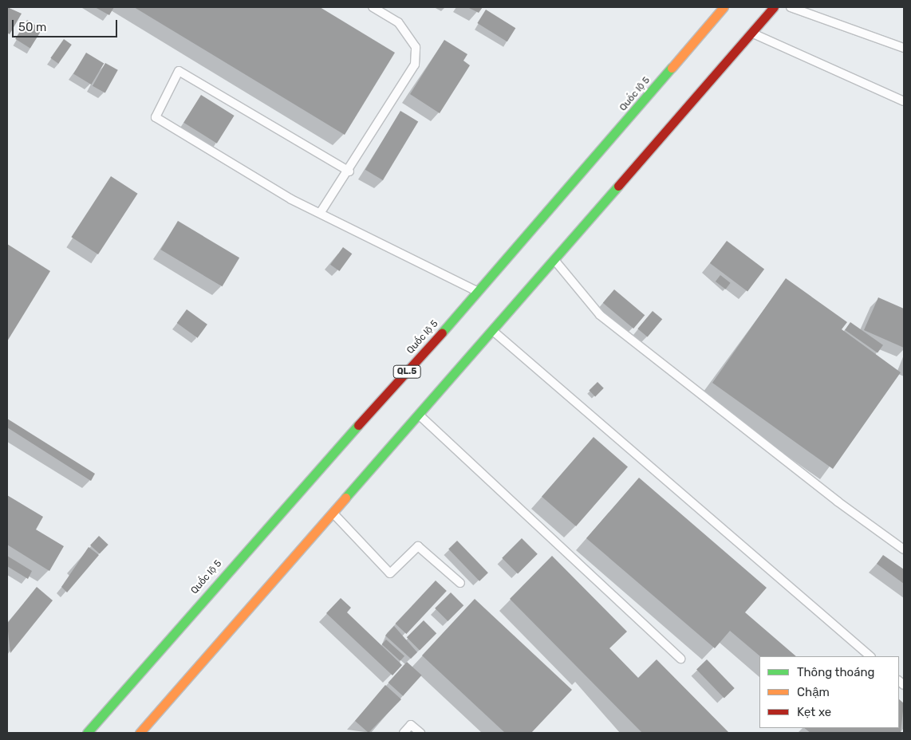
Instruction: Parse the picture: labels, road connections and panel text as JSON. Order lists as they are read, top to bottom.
{
  "streets": {
    "highway": ["Quốc lộ 5", "QL.5"]
  },
  "legend": ["Thông thoáng", "Chậm", "Kẹt xe"],
  "scale_bar": "50 m"
}
